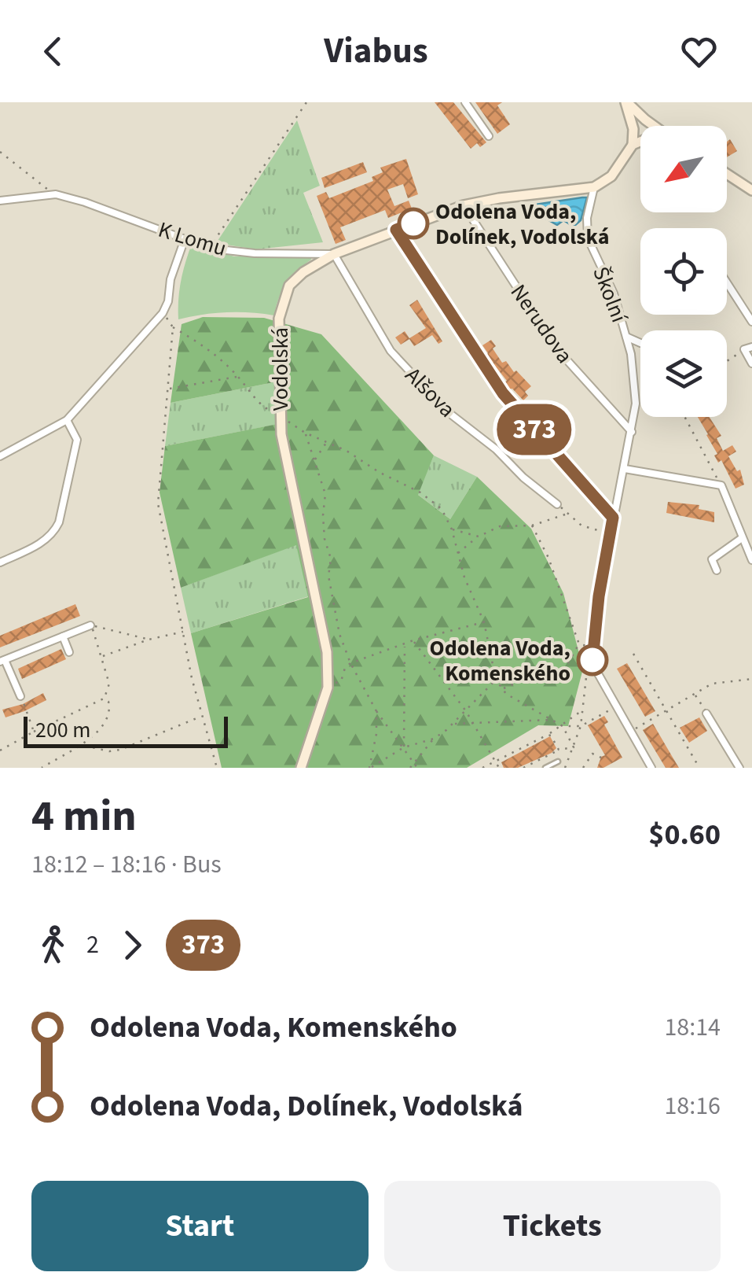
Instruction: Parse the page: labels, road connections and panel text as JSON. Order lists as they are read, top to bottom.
{
  "streets": {
    "street": [
      "K Lomu",
      "Školní",
      "Nerudova",
      "Vodolská",
      "Alšova"
    ]
  },
  "crossings": [
    ["K Lomu", "Vodolská"],
    ["K Lomu", "Alšova"],
    ["Školní", "Nerudova"],
    ["Školní", "Vodolská"],
    ["Nerudova", "Vodolská"],
    ["Vodolská", "Alšova"]
  ],
  "places": ["Odolena Voda, Dolínek, Vodolská", "Odolena Voda, Komenského"],
  "lines": ["bus line 373"],
  "scale_bar": "200 m",
  "north": "bottom left",
  "page": {
    "header": "Viabus",
    "on_map": "373",
    "scale": "200 m",
    "heading": ["4 min", "18:12 – 18:16 · Bus", "$0.60"],
    "legs": ["2", "373"],
    "list": [
      {
        "name": "Odolena Voda, Komenského",
        "value": "18:14"
      },
      {
        "name": "Odolena Voda, Dolínek, Vodolská",
        "value": "18:16"
      }
    ],
    "buttons": ["Start", "Tickets"]
  }
}
